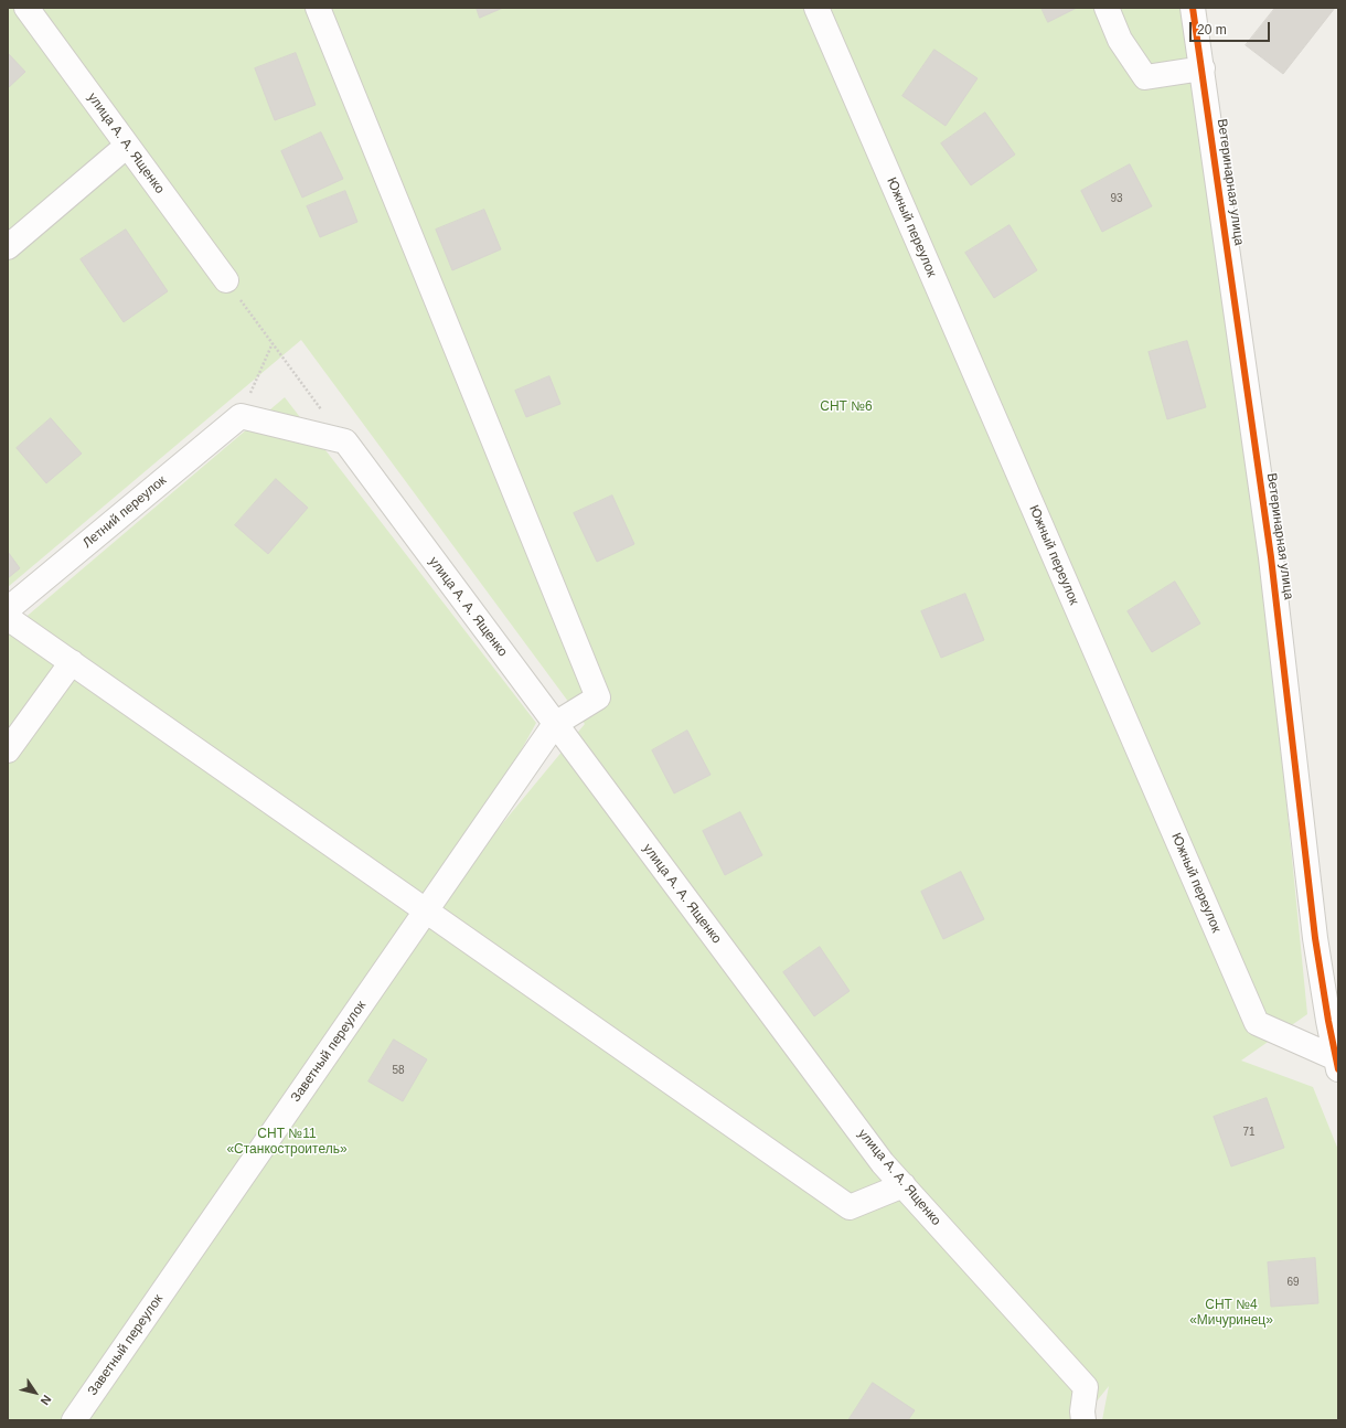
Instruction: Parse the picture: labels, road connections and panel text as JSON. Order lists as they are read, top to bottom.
{
  "streets": {
    "street": [
      "улица А. А. Ященко",
      "Ветеринарная улица",
      "Южный переулок",
      "Летний переулок",
      "Заветный переулок"
    ]
  },
  "crossings": [
    ["улица А. А. Ященко", "Заветный переулок"],
    ["Ветеринарная улица", "Южный переулок"]
  ],
  "parks": ["СНТ №6", "СНТ №11 «Станкостроитель»", "СНТ №4 «Мичуринец»"],
  "house_numbers": [
    "93",
    "58",
    "71",
    "69"
  ],
  "scale_bar": "20 m",
  "north": "bottom right"
}
